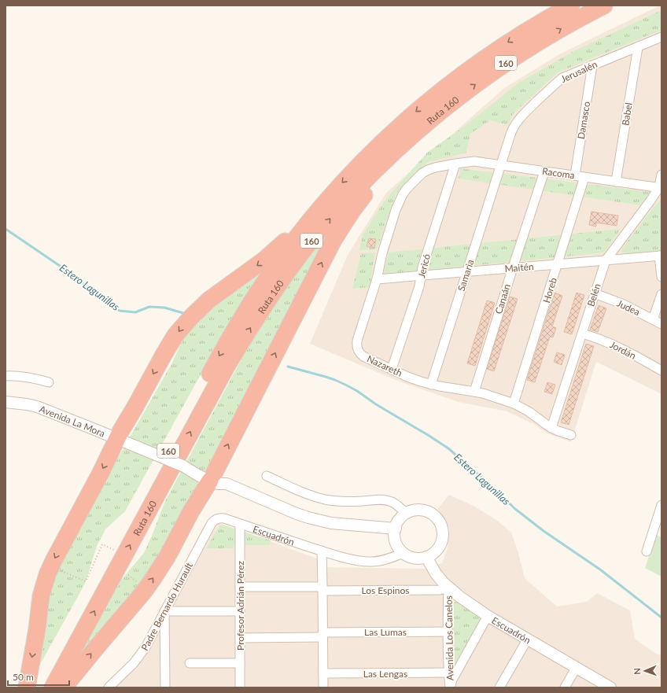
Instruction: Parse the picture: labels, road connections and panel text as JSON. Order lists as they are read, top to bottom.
{
  "streets": {
    "highway": ["160", "Ruta 160"],
    "street": [
      "Jerusalén",
      "Babel",
      "Damasco",
      "Racoma",
      "Jericó",
      "Maitén",
      "Samaria",
      "Horeb",
      "Belén",
      "Canaán",
      "Judea",
      "Jordán",
      "Nazareth",
      "Avenida La Mora",
      "Escuadrón",
      "Los Espinos",
      "Profesor Adrián Pérez",
      "Padre Bernardo Hurault",
      "Las Lumas",
      "Avenida Los Canelos",
      "Las Lengas"
    ]
  },
  "crossings": [
    ["Jerusalén", "Babel"],
    ["Jerusalén", "Damasco"],
    ["Jerusalén", "Racoma"],
    ["Jerusalén", "Samaria"],
    ["Babel", "Racoma"],
    ["Damasco", "Racoma"],
    ["Racoma", "Jericó"],
    ["Racoma", "Samaria"],
    ["Racoma", "Horeb"],
    ["Racoma", "Belén"],
    ["Racoma", "Canaán"],
    ["Racoma", "Nazareth"],
    ["Jericó", "Maitén"],
    ["Jericó", "Nazareth"],
    ["Maitén", "Samaria"],
    ["Maitén", "Horeb"],
    ["Maitén", "Belén"],
    ["Maitén", "Canaán"],
    ["Maitén", "Nazareth"],
    ["Samaria", "Nazareth"],
    ["Horeb", "Nazareth"],
    ["Belén", "Judea"],
    ["Belén", "Jordán"],
    ["Belén", "Nazareth"],
    ["Canaán", "Nazareth"],
    ["Escuadrón", "Los Espinos"],
    ["Escuadrón", "Profesor Adrián Pérez"],
    ["Escuadrón", "Padre Bernardo Hurault"],
    ["Escuadrón", "Avenida Los Canelos"],
    ["Los Espinos", "Avenida Los Canelos"],
    ["Las Lumas", "Avenida Los Canelos"],
    ["Avenida Los Canelos", "Las Lengas"]
  ],
  "water": ["Estero Lagunillas"],
  "scale_bar": "50 m",
  "north": "left"
}
